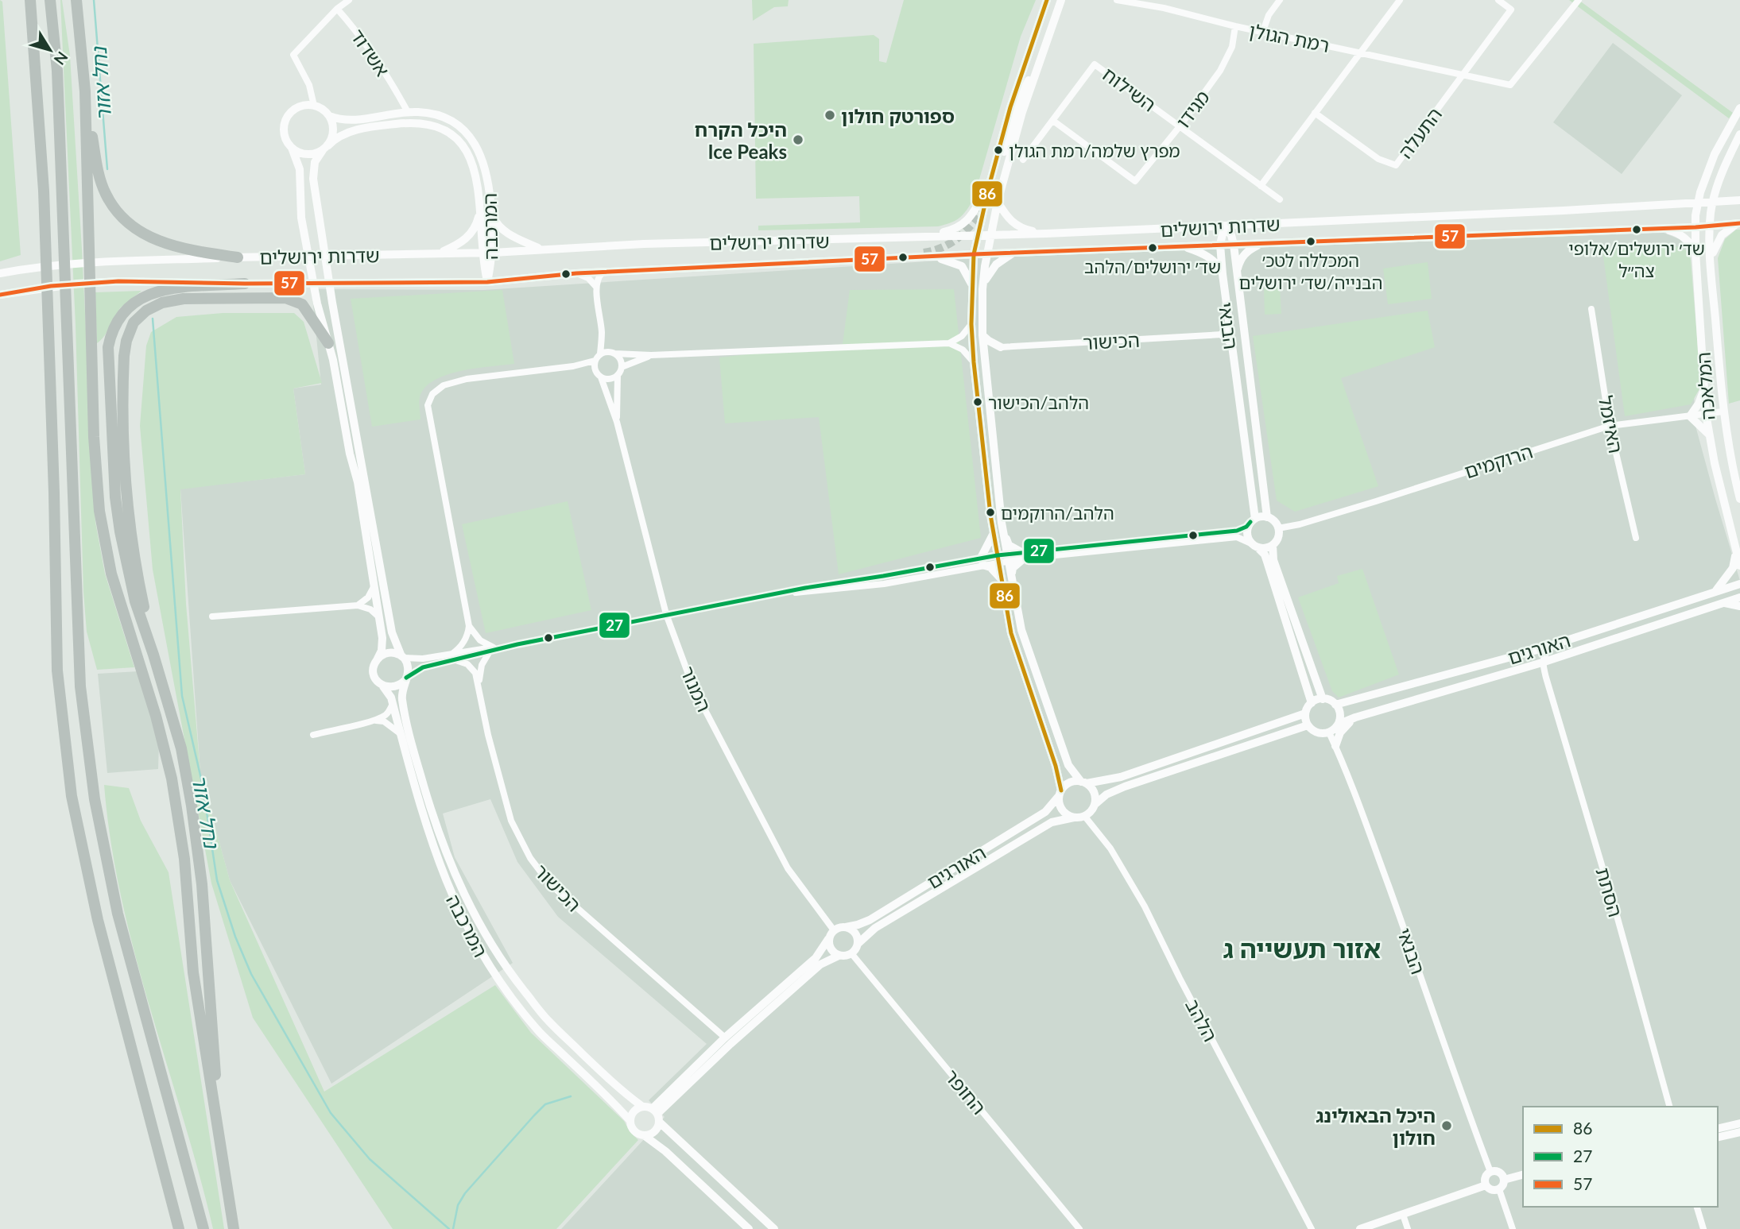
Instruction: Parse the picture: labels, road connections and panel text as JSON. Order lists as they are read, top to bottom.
{
  "streets": {
    "street": [
      "רמת הגולן",
      "אשדוד",
      "השילוח",
      "מגידו",
      "התעלה",
      "המרכבה",
      "שדרות ירושלים",
      "הבנאי",
      "הכישור",
      "המלאכה",
      "האיזמל",
      "הרוקמים",
      "האורגים",
      "המנור",
      "הסתת",
      "הלהב",
      "החופר"
    ]
  },
  "crossings": [
    ["רמת הגולן", "מגידו"],
    ["רמת הגולן", "התעלה"],
    ["אשדוד", "המרכבה"],
    ["השילוח", "מגידו"],
    ["המרכבה", "שדרות ירושלים"],
    ["שדרות ירושלים", "הבנאי"],
    ["שדרות ירושלים", "המלאכה"],
    ["הבנאי", "הרוקמים"],
    ["הבנאי", "האורגים"],
    ["המלאכה", "הרוקמים"],
    ["האיזמל", "הרוקמים"],
    ["האורגים", "המנור"],
    ["האורגים", "הסתת"],
    ["האורגים", "הלהב"],
    ["האורגים", "החופר"],
    ["המנור", "החופר"]
  ],
  "districts": ["אזור תעשייה ג"],
  "water": ["נחל אזור"],
  "places": [
    "ספורטק חולון",
    "היכל הקרח Ice Peaks",
    "מפרץ שלמה/רמת הגולן",
    "שד׳ ירושלים/אלופי צה״ל",
    "המכללה לטכ׳ הבנייה/שד׳ ירושלים",
    "שד׳ ירושלים/הלהב",
    "הלהב/הכישור",
    "הלהב/הרוקמים",
    "היכל הבאולינג חולון"
  ],
  "lines": ["transit line 86", "transit line 57", "transit line 27"],
  "legend": ["86", "27", "57"],
  "north": "bottom right"
}
